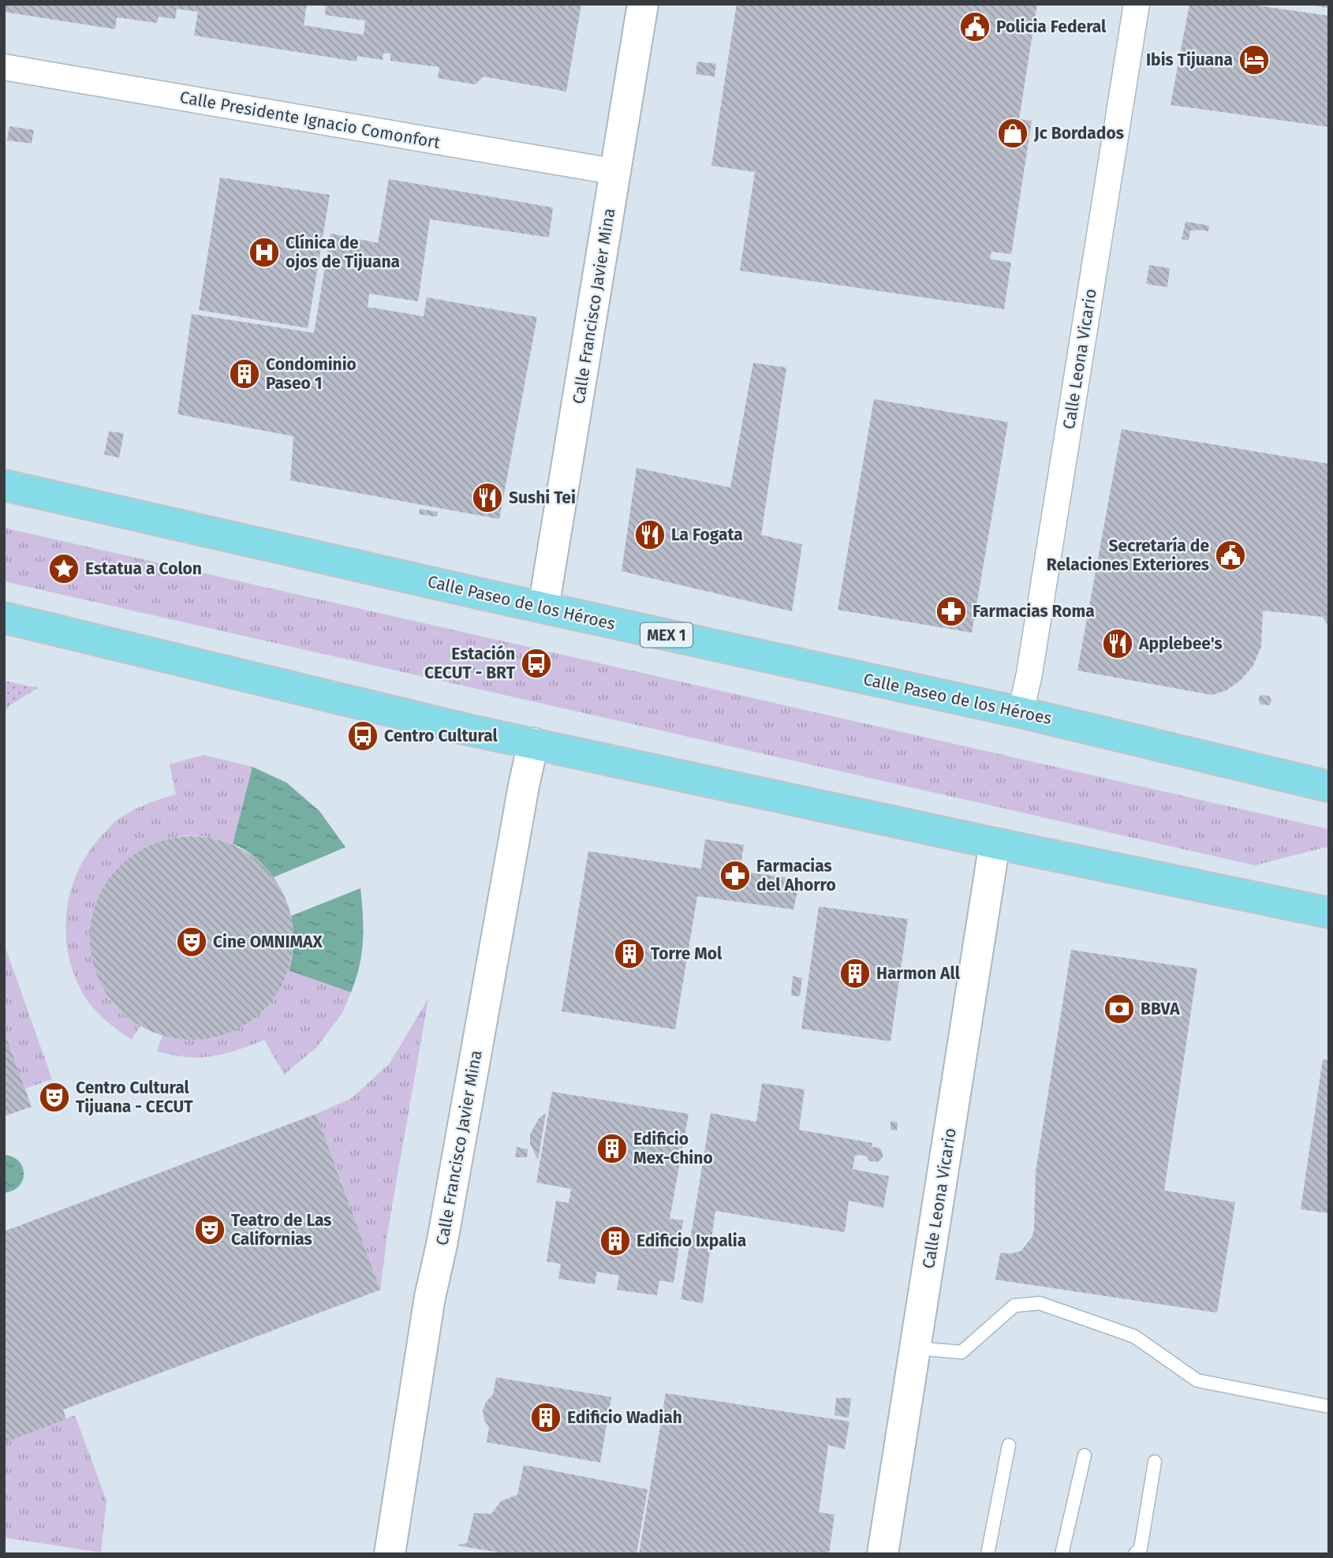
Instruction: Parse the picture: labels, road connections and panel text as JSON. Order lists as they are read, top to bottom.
{
  "streets": {
    "main road": ["Calle Paseo de los Héroes", "MEX 1"],
    "street": ["Calle Presidente Ignacio Comonfort", "Calle Francisco Javier Mina", "Calle Leona Vicario"]
  },
  "crossings": [
    ["Calle Presidente Ignacio Comonfort", "Calle Francisco Javier Mina"],
    ["Calle Francisco Javier Mina", "Calle Paseo de los Héroes"],
    ["Calle Leona Vicario", "Calle Paseo de los Héroes"]
  ],
  "places": {
    "public building": ["Policia Federal", "Secretaría de Relaciones Exteriores"],
    "hotel": ["Ibis Tijuana"],
    "shop": ["Jc Bordados"],
    "hospital": ["Clínica de ojos de Tijuana"],
    "building": [
      "Condominio Paseo 1",
      "Torre Mol",
      "Harmon All",
      "Edificio Mex-Chino",
      "Edificio Ixpalia",
      "Edificio Wadiah"
    ],
    "restaurant": ["Sushi Tei", "La Fogata", "Applebee's"],
    "place": ["Estatua a Colon"],
    "pharmacy": ["Farmacias Roma", "Farmacias del Ahorro"],
    "bus stop": ["Estación CECUT - BRT", "Centro Cultural"],
    "theatre": ["Cine OMNIMAX", "Centro Cultural Tijuana - CECUT", "Teatro de Las Californias"],
    "bank": ["BBVA"]
  }
}
